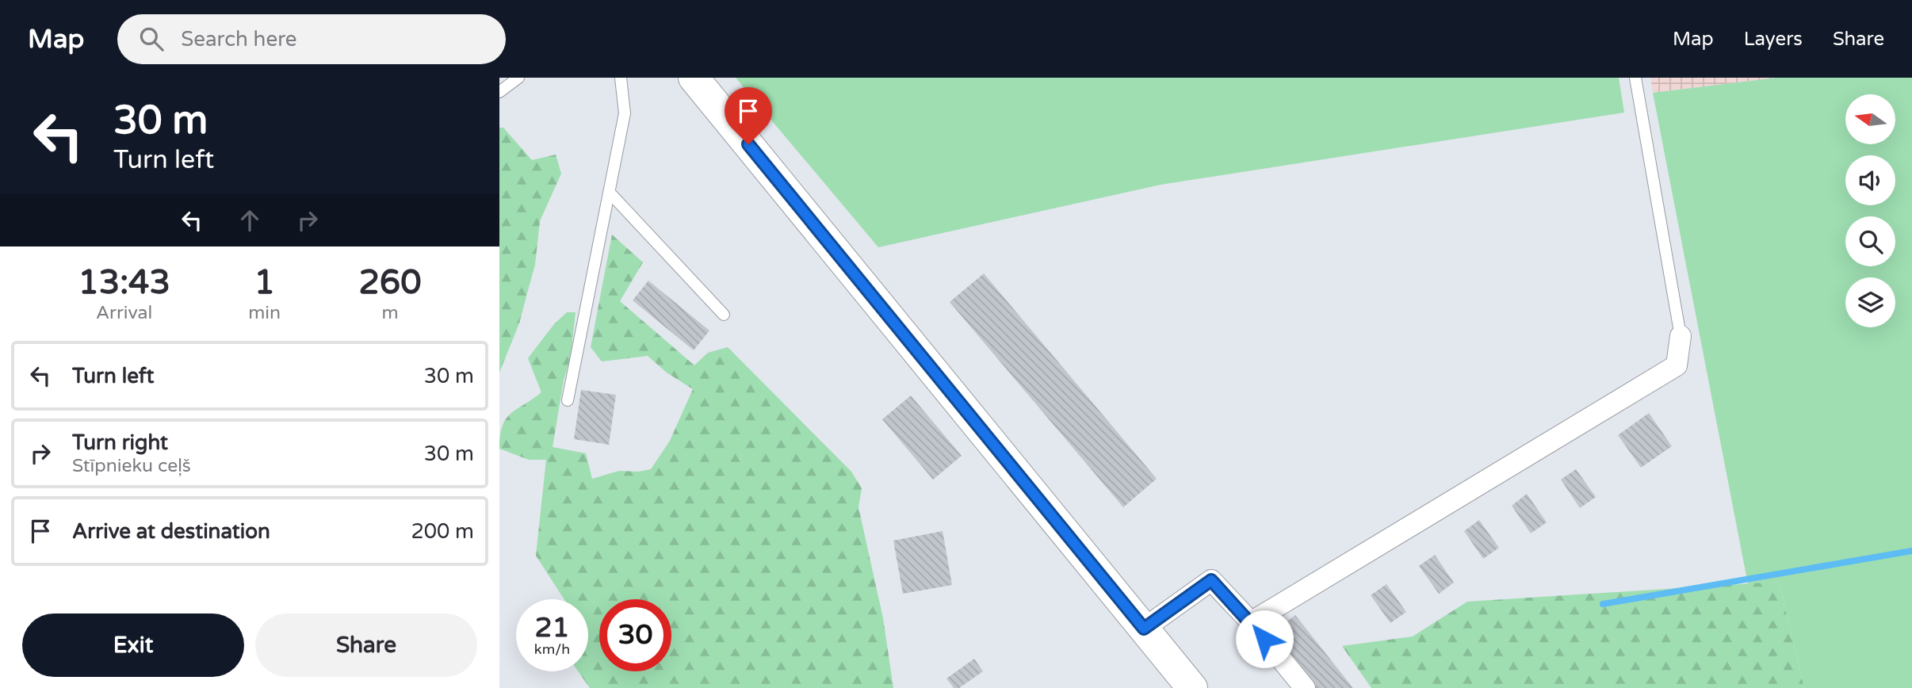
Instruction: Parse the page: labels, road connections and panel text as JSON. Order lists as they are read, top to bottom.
{
  "north": "left",
  "page": {
    "header": "Map",
    "search": "Search here",
    "nav": ["Map", "Layers", "Share"],
    "turn": ["30 m", "Turn left"],
    "eta": [
      "13:43",
      "Arrival",
      "1",
      "min",
      "260",
      "m"
    ],
    "list": [
      {
        "name": "Turn left",
        "value": "30 m"
      },
      {
        "name": "Turn right",
        "note": "Stīpnieku ceļš",
        "value": "30 m"
      },
      {
        "name": "Arrive at destination",
        "value": "200 m"
      }
    ],
    "speed": "21 km/h",
    "limit": "30",
    "buttons": ["Exit", "Share"]
  }
}
